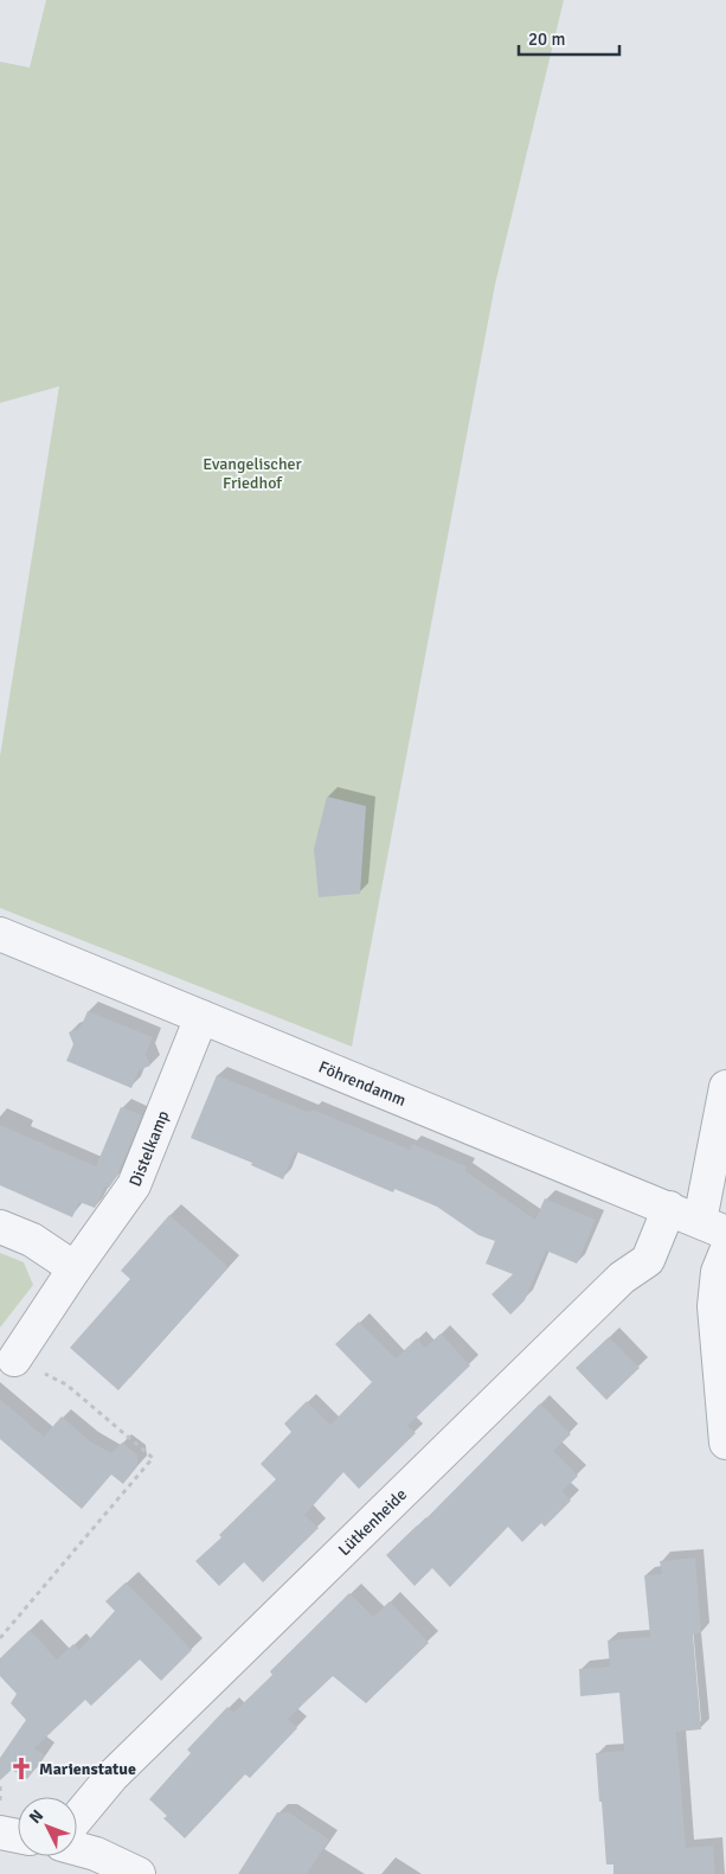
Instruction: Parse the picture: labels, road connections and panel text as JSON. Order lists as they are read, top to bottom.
{
  "streets": {
    "street": ["Föhrendamm", "Distelkamp", "Lütkenheide"]
  },
  "crossings": [
    ["Föhrendamm", "Distelkamp"],
    ["Föhrendamm", "Lütkenheide"]
  ],
  "parks": ["Evangelischer Friedhof"],
  "places": {
    "church": ["Marienstatue"]
  },
  "scale_bar": "20 m",
  "north": "top left"
}
